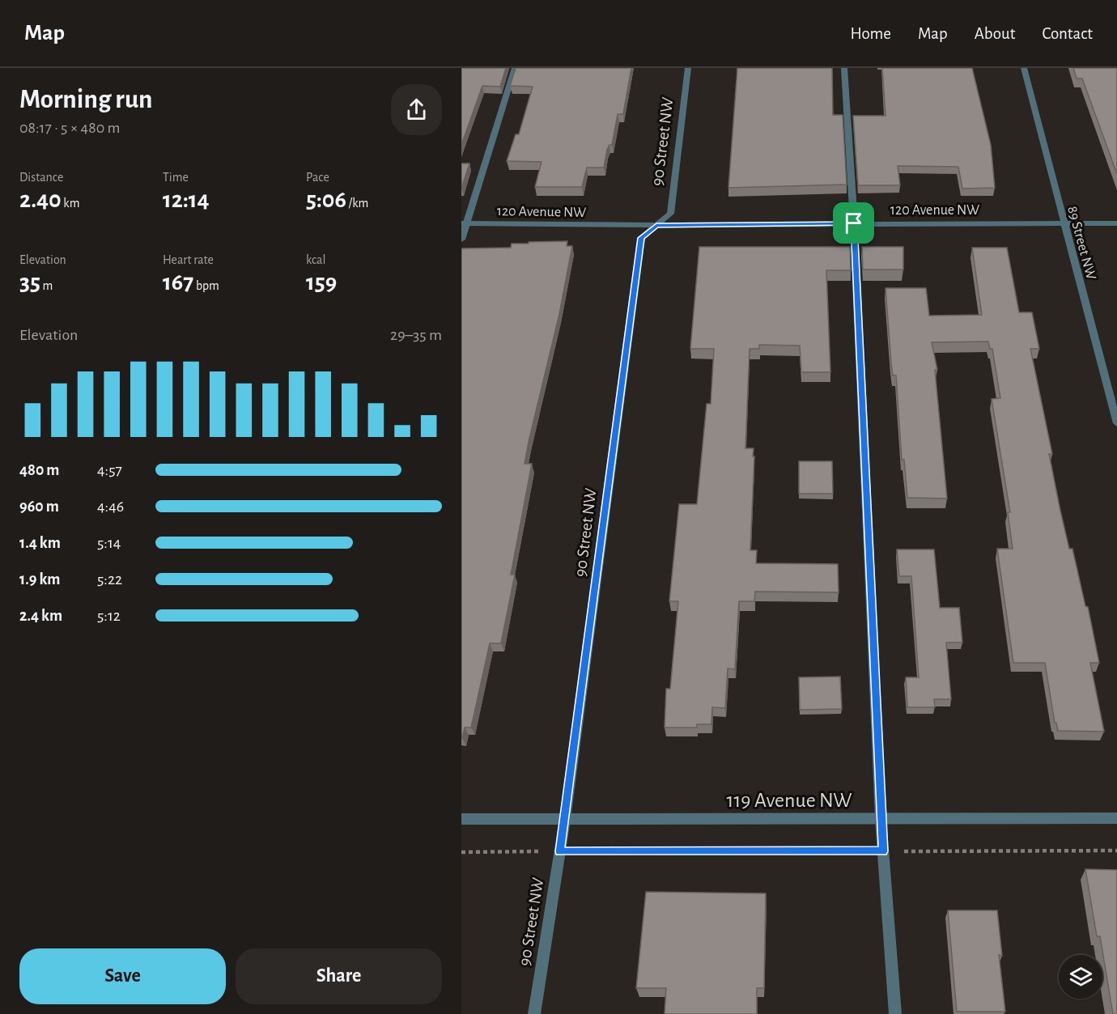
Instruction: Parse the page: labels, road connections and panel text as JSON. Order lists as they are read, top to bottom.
{
  "streets": {
    "street": [
      "90 Street NW",
      "120 Avenue NW",
      "89 Street NW",
      "119 Avenue NW"
    ]
  },
  "crossings": [
    ["90 Street NW", "120 Avenue NW"],
    ["90 Street NW", "119 Avenue NW"],
    ["120 Avenue NW", "89 Street NW"]
  ],
  "page": {
    "header": "Map",
    "nav": [
      "Home",
      "Map",
      "About",
      "Contact"
    ],
    "heading": ["Morning run", "08:17 · 5 × 480 m"],
    "stats": [
      ["Distance", "2.40 km"],
      ["Time", "12:14"],
      ["Pace", "5:06 /km"],
      ["Elevation", "35 m"],
      ["Heart rate", "167 bpm"],
      ["kcal", "159"]
    ],
    "chart": ["Elevation", "29–35 m"],
    "list": [
      {
        "name": "480 m",
        "note": "4:57"
      },
      {
        "name": "960 m",
        "note": "4:46"
      },
      {
        "name": "1.4 km",
        "note": "5:14"
      },
      {
        "name": "1.9 km",
        "note": "5:22"
      },
      {
        "name": "2.4 km",
        "note": "5:12"
      }
    ],
    "buttons": ["Save", "Share"]
  }
}
